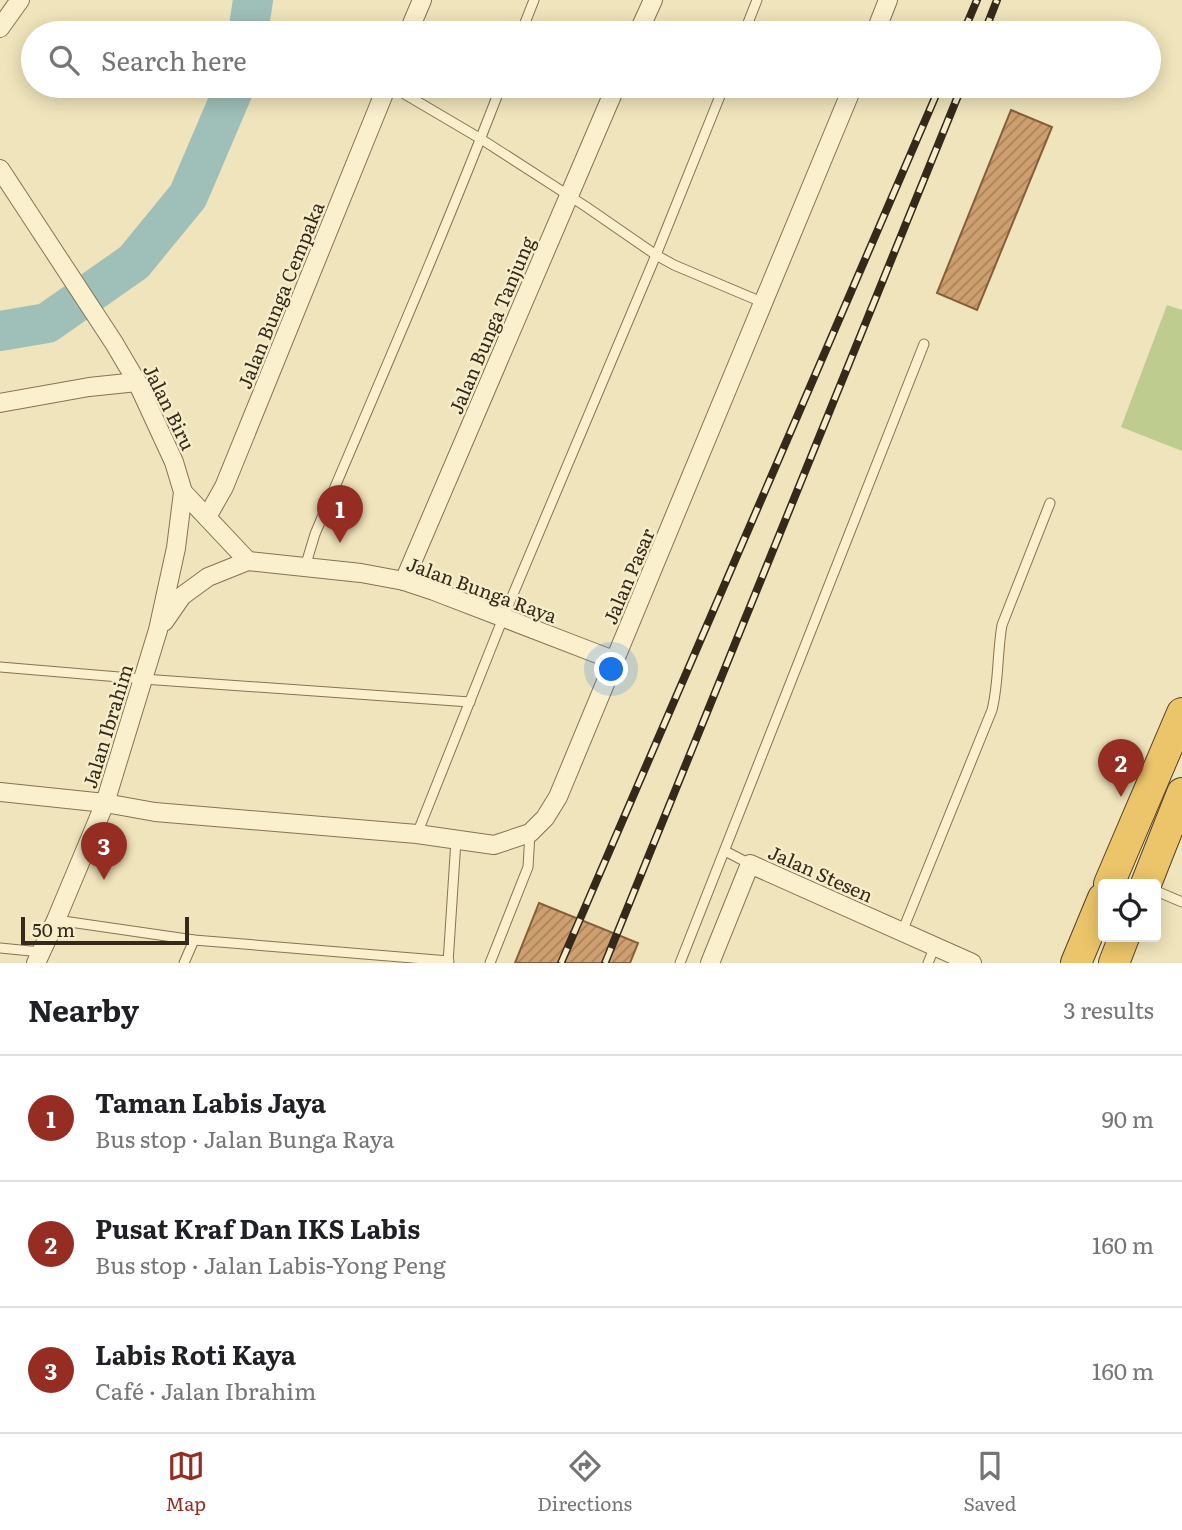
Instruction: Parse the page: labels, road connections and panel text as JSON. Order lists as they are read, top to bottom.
{
  "streets": {
    "street": [
      "Jalan Bunga Cempaka",
      "Jalan Bunga Tanjung",
      "Jalan Biru",
      "Jalan Pasar",
      "Jalan Bunga Raya",
      "Jalan Ibrahim",
      "Jalan Stesen"
    ]
  },
  "crossings": [
    ["Jalan Bunga Tanjung", "Jalan Bunga Raya"],
    ["Jalan Biru", "Jalan Ibrahim"],
    ["Jalan Pasar", "Jalan Bunga Raya"]
  ],
  "scale_bar": "50 m",
  "page": {
    "search": "Search here",
    "pins": ["1", "2", "3"],
    "scale": "50 m",
    "heading": ["Nearby", "3 results"],
    "list": [
      {
        "mark": "1",
        "name": "Taman Labis Jaya",
        "note": "Bus stop · Jalan Bunga Raya",
        "value": "90 m"
      },
      {
        "mark": "2",
        "name": "Pusat Kraf Dan IKS Labis",
        "note": "Bus stop · Jalan Labis-Yong Peng",
        "value": "160 m"
      },
      {
        "mark": "3",
        "name": "Labis Roti Kaya",
        "note": "Café · Jalan Ibrahim",
        "value": "160 m"
      }
    ],
    "nav": ["Map", "Directions", "Saved"]
  }
}
